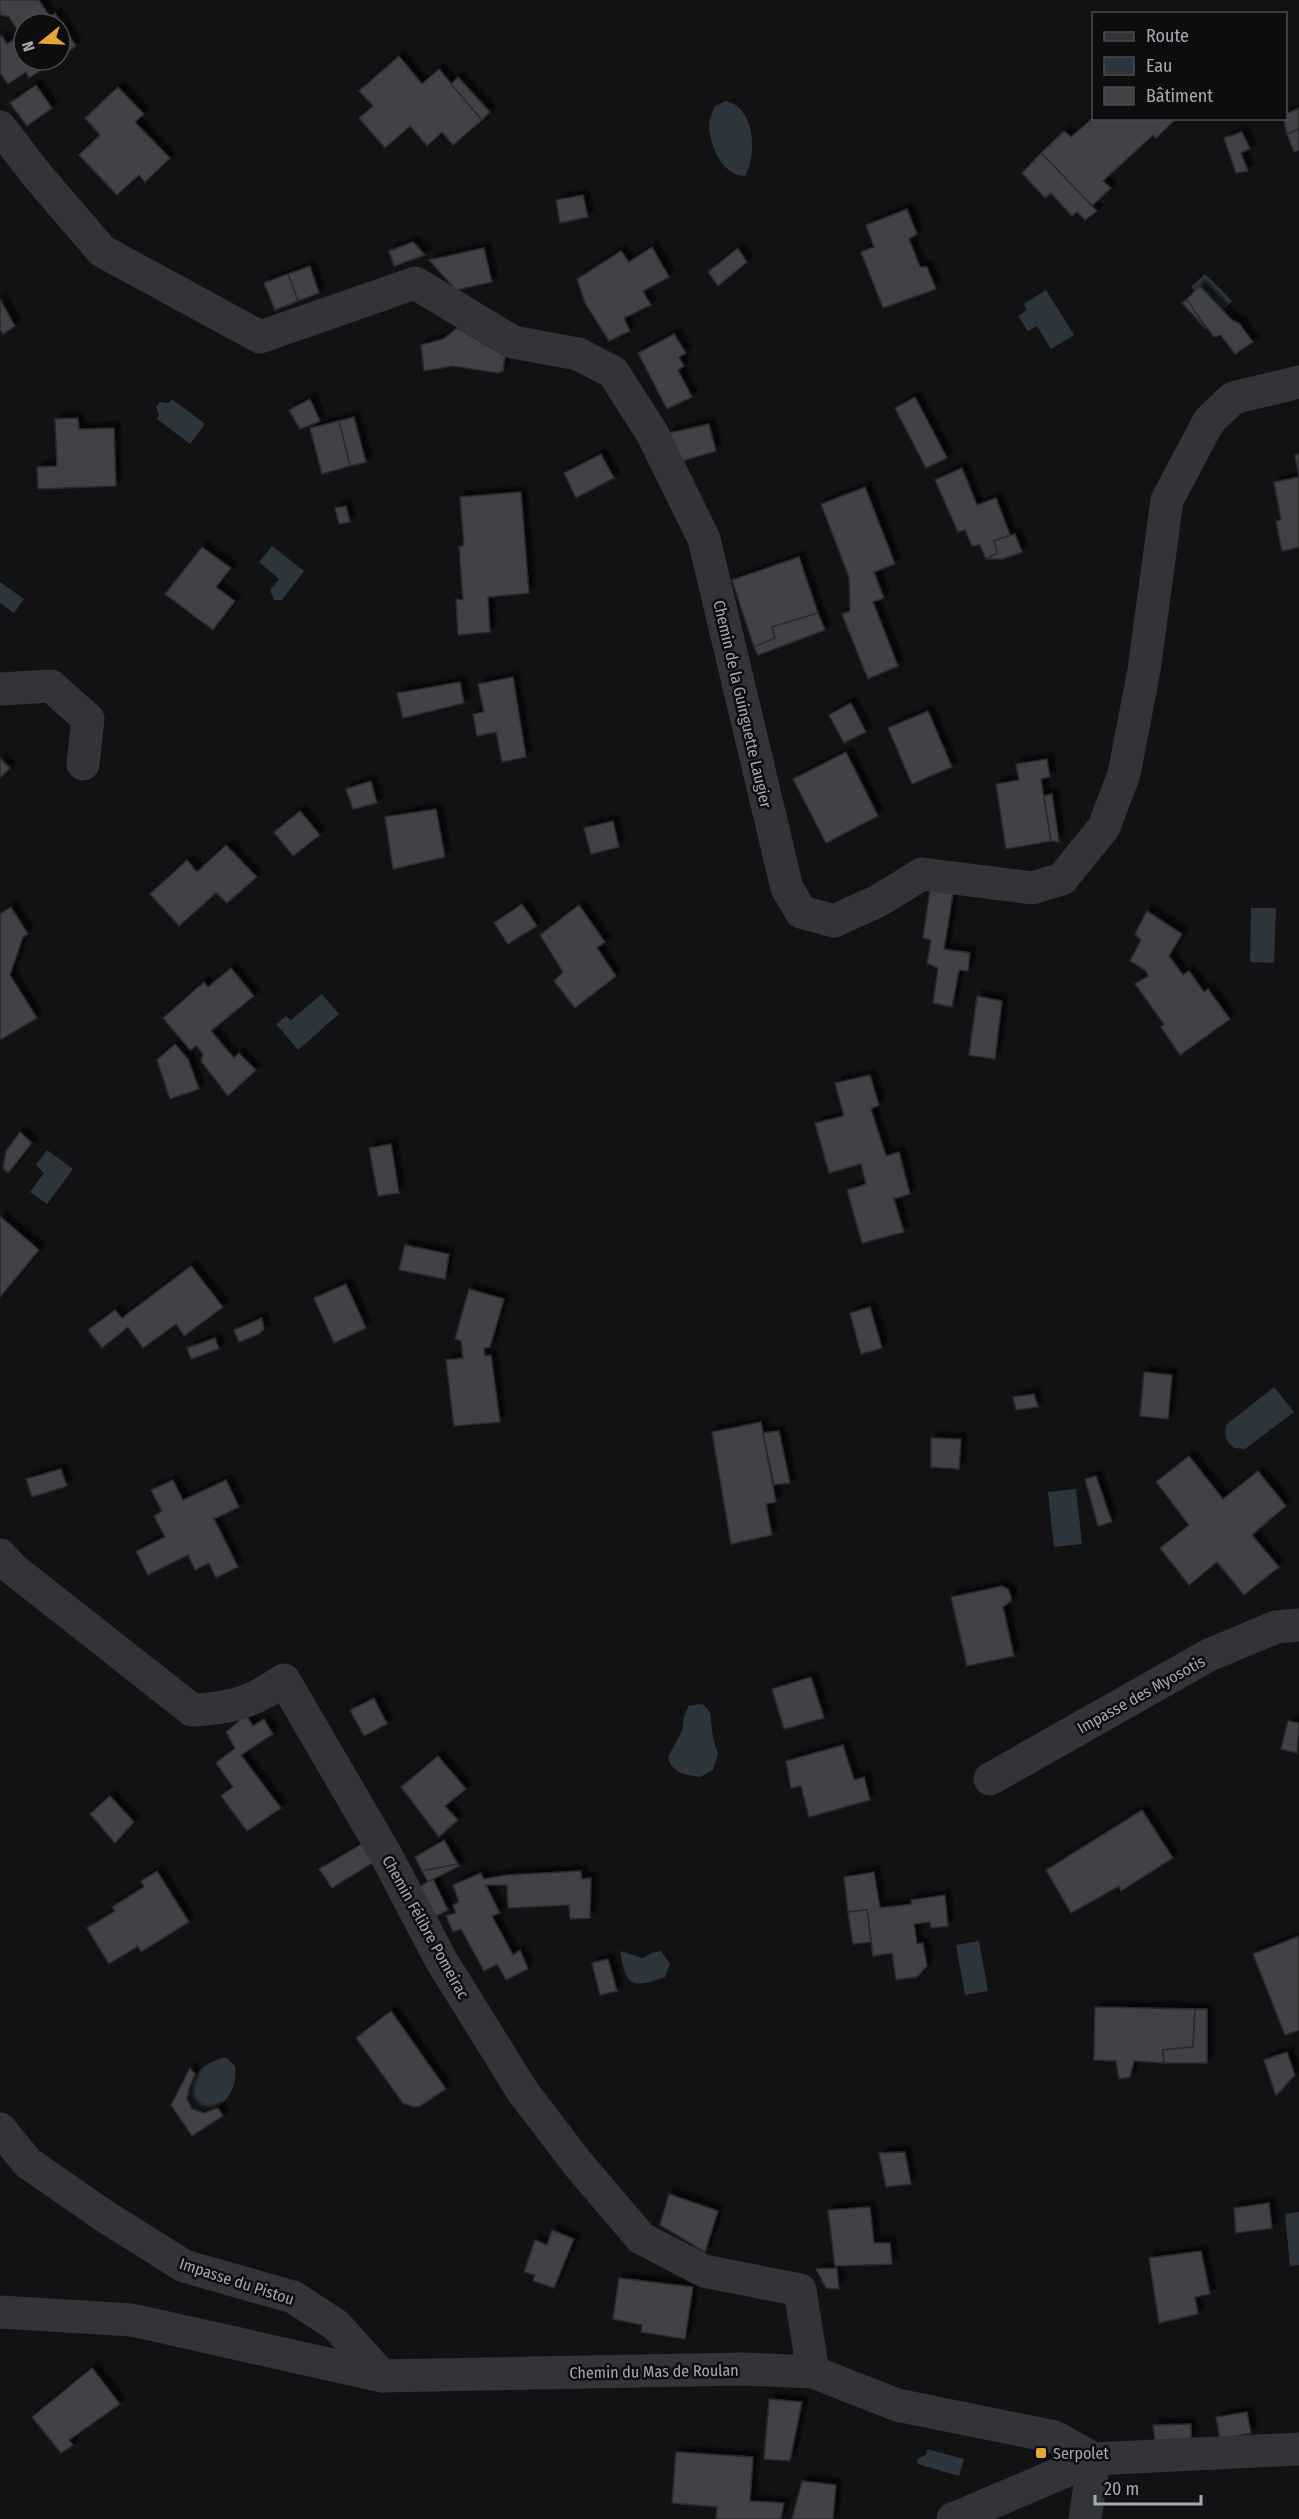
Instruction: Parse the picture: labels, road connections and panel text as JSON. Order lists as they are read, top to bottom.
{
  "streets": {
    "street": [
      "Chemin de la Guinguette Laugier",
      "Impasse des Myosotis",
      "Chemin Félibre Pomeirac",
      "Impasse du Pistou",
      "Chemin du Mas de Roulan"
    ]
  },
  "crossings": [
    ["Chemin Félibre Pomeirac", "Chemin du Mas de Roulan"],
    ["Impasse du Pistou", "Chemin du Mas de Roulan"]
  ],
  "places": {
    "transit": ["Serpolet"]
  },
  "legend": ["Route", "Eau", "Bâtiment"],
  "scale_bar": "20 m",
  "north": "left"
}
